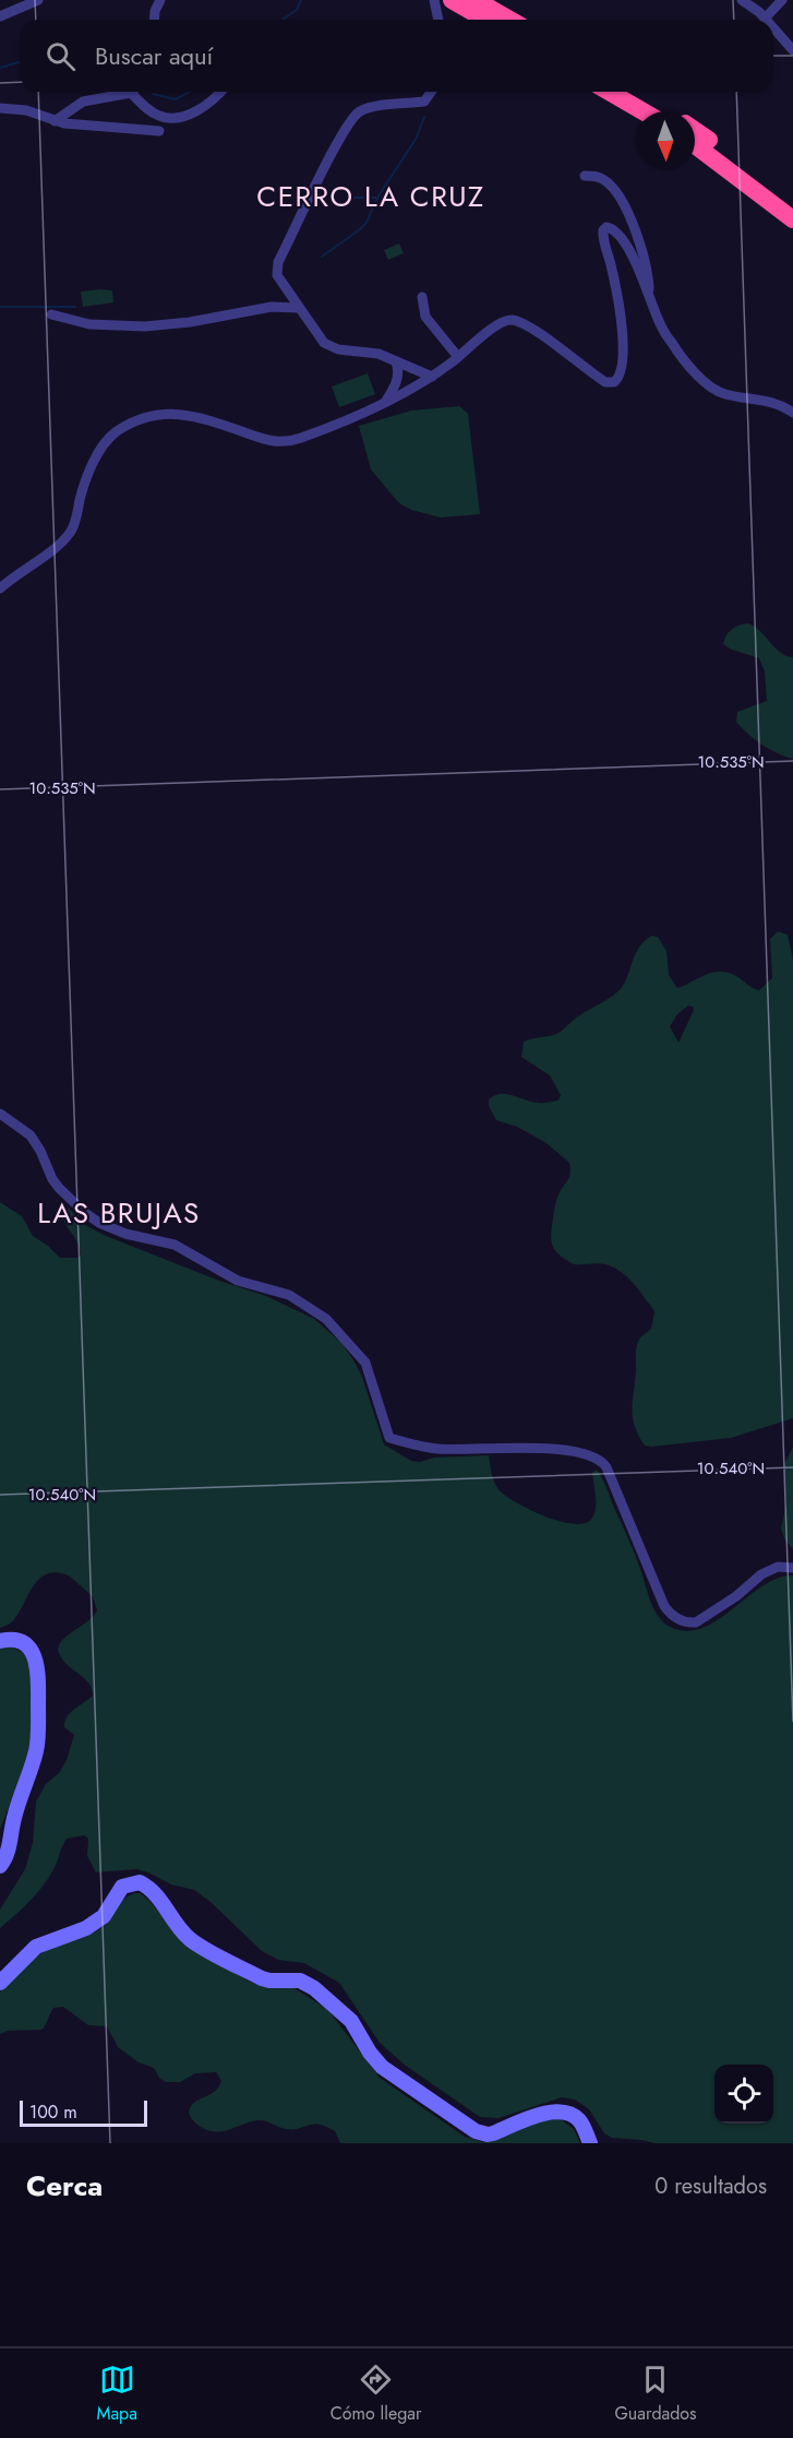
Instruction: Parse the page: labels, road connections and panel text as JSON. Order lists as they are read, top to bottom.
{
  "districts": ["CERRO LA CRUZ", "LAS BRUJAS"],
  "scale_bar": "100 m",
  "north": "bottom",
  "page": {
    "search": "Buscar aquí",
    "scale": "100 m",
    "heading": ["Cerca", "0 resultados"],
    "nav": ["Mapa", "Cómo llegar", "Guardados"]
  },
  "coordinates": ["10.535°N", "10.540°N"]
}
